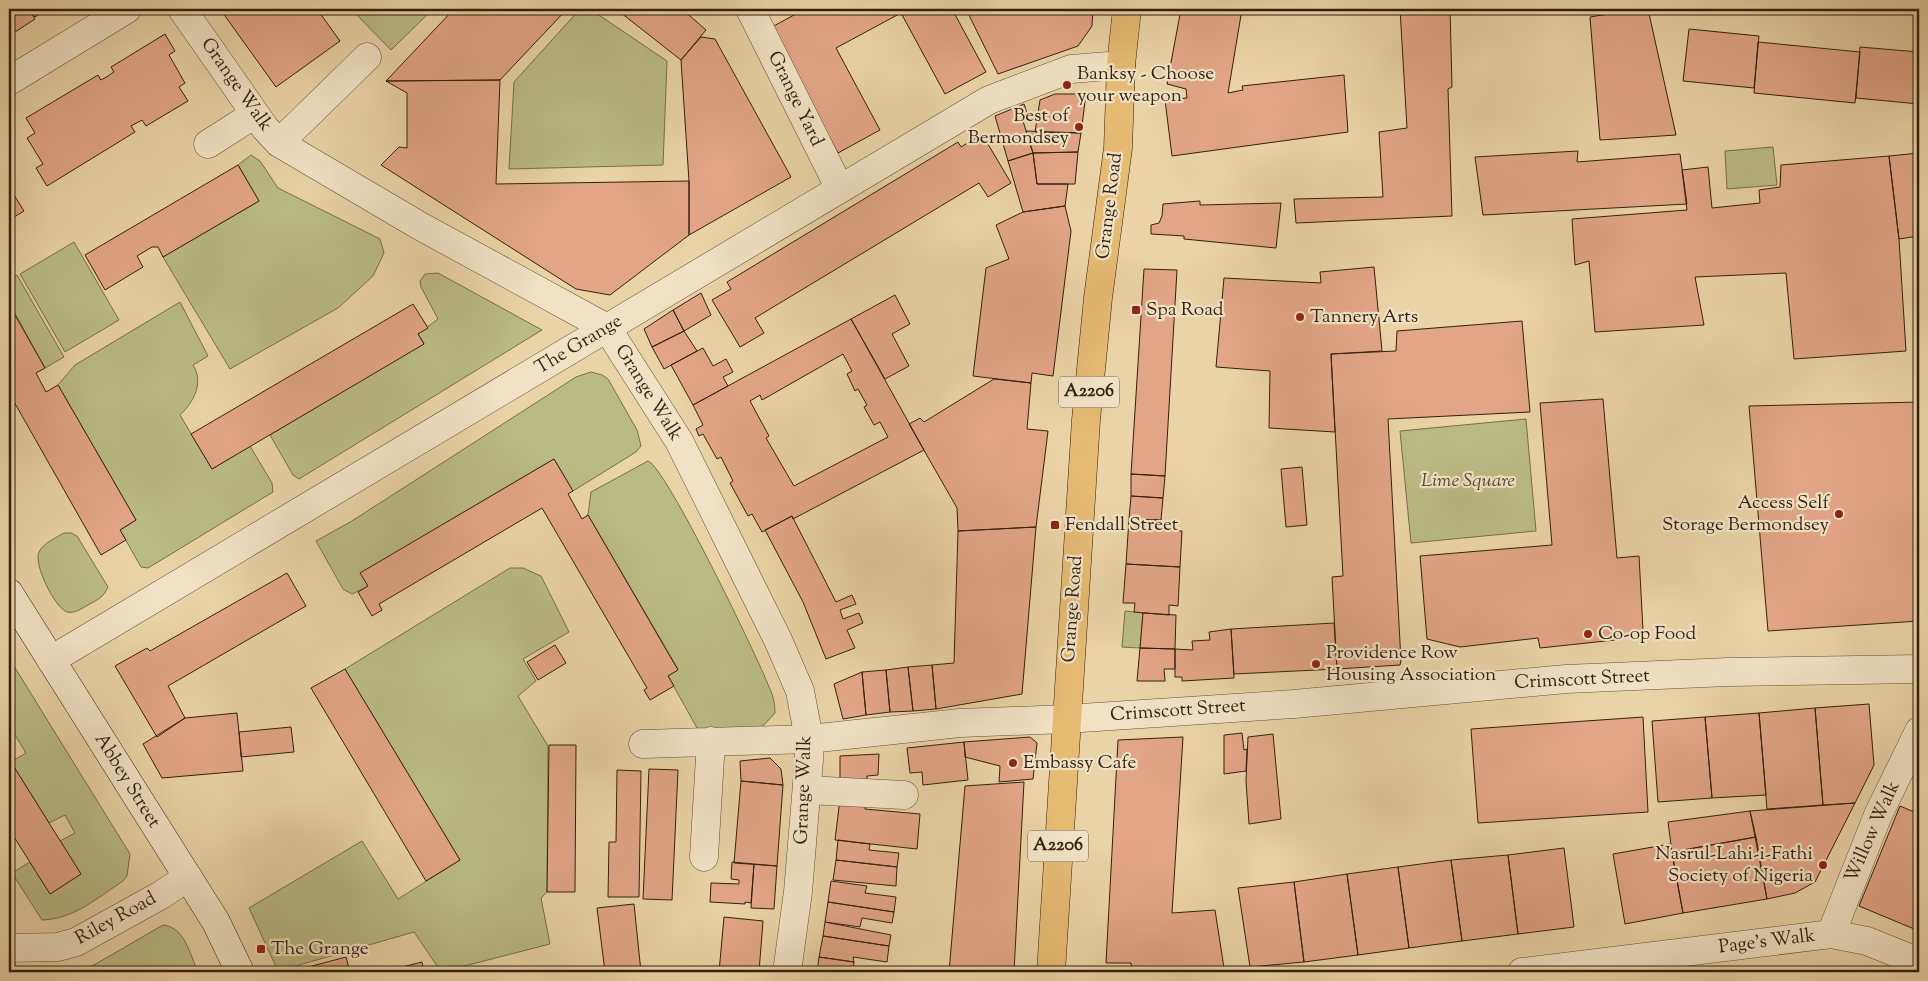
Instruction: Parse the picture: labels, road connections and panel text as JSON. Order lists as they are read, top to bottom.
{
  "streets": {
    "main road": ["Grange Road", "A2206"],
    "street": [
      "Grange Walk",
      "Grange Yard",
      "The Grange",
      "Crimscott Street",
      "Abbey Street",
      "Willow Walk",
      "Riley Road",
      "Page's Walk"
    ]
  },
  "crossings": [
    ["Grange Walk", "The Grange"],
    ["Grange Yard", "The Grange"],
    ["Grange Road", "The Grange"],
    ["Grange Road", "Crimscott Street"],
    ["The Grange", "Abbey Street"],
    ["Abbey Street", "Riley Road"],
    ["Willow Walk", "Page's Walk"]
  ],
  "parks": ["Lime Square"],
  "places": {
    "other": [
      "Banksy - Choose your weapon",
      "Best of Bermondsey",
      "Tannery Arts",
      "Access Self Storage Bermondsey",
      "Co-op Food",
      "Providence Row Housing Association",
      "Embassy Cafe",
      "Nasrul-Lahi-i-Fathi Society of Nigeria"
    ],
    "transit": ["Spa Road", "Fendall Street", "The Grange"]
  }
}
